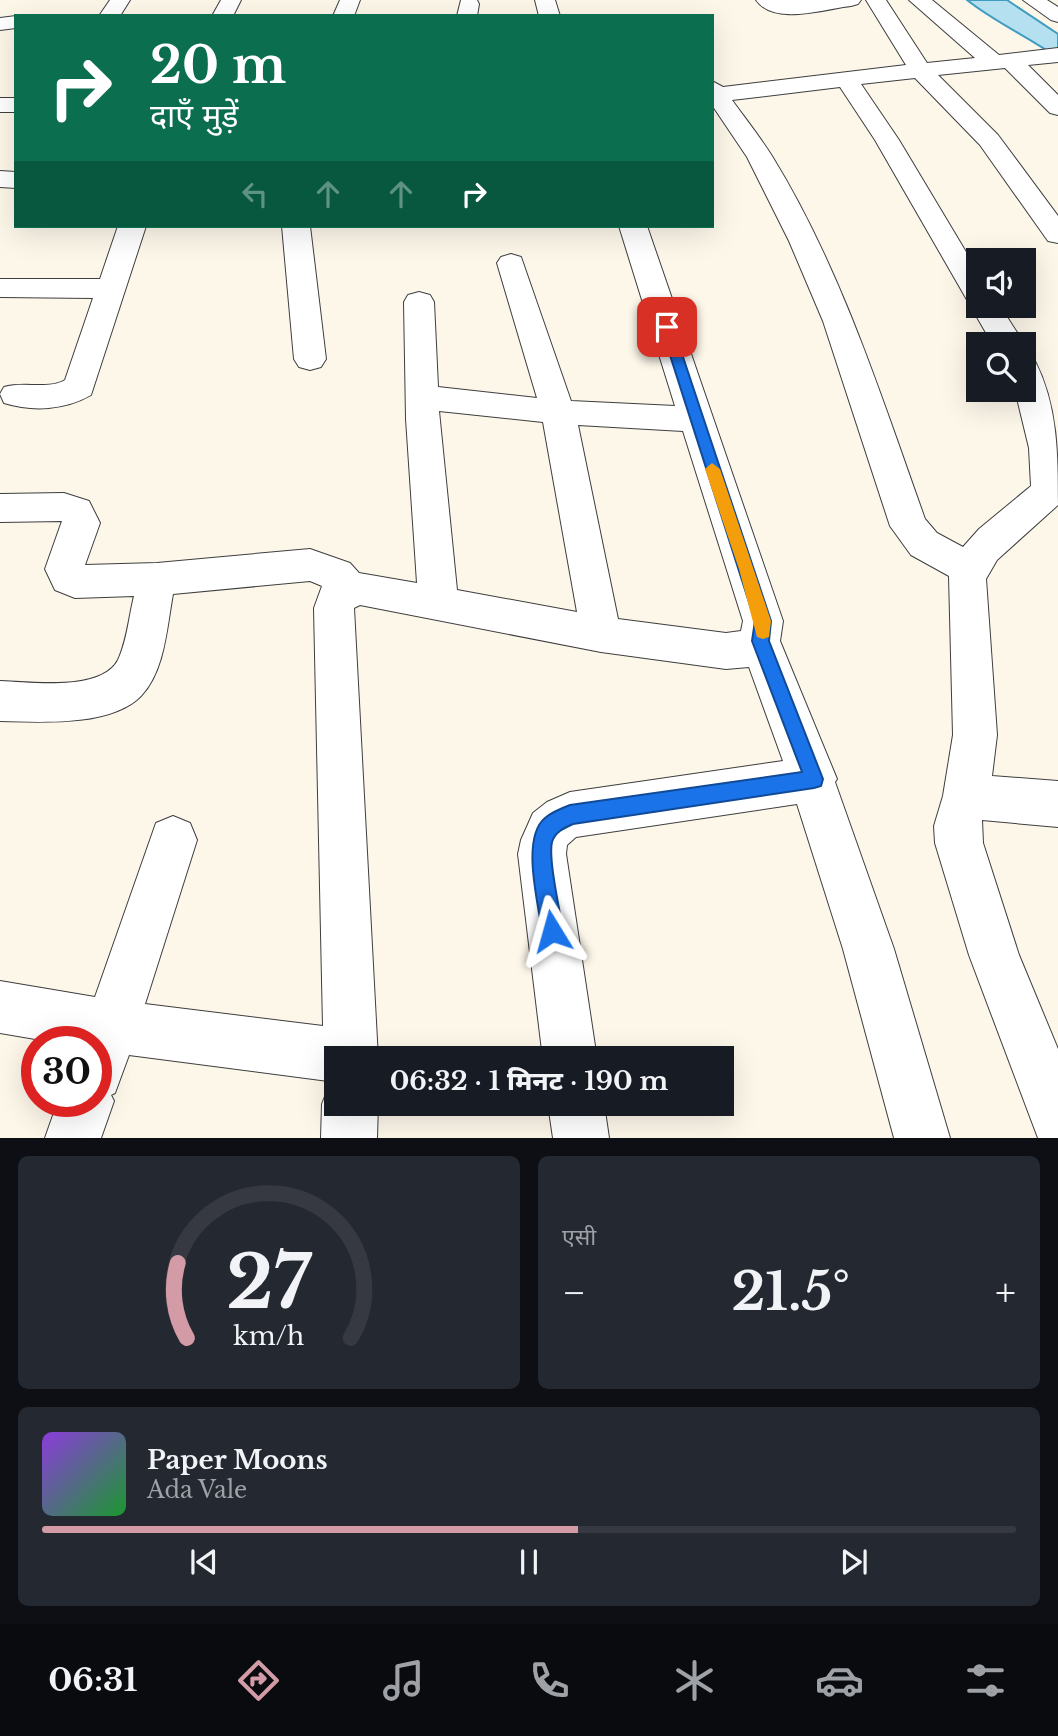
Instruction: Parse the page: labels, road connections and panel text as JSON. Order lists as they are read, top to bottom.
{
  "page": {
    "turn": ["20 m", "दाएँ मुड़ें"],
    "limit": "30",
    "trip": "06:32 · 1 मिनट · 190 m",
    "tile": "एसी",
    "heat": ["−", "21.5°", "+"],
    "song": ["Paper Moons", "Ada Vale"],
    "tabs": "06:31",
    "gauge": ["27", "km/h"]
  }
}
